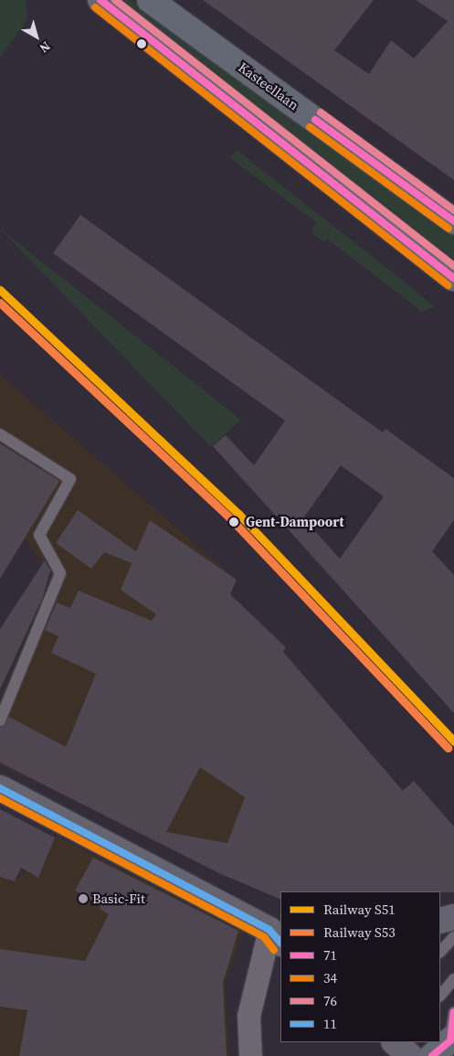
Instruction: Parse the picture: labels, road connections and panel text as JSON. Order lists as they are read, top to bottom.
{
  "streets": {
    "main road": ["Kasteellaan"]
  },
  "places": ["Gent-Dampoort", "Basic-Fit"],
  "lines": [
    "transit line 71",
    "transit line 76",
    "transit line 34",
    "rail line S51",
    "rail line S53",
    "transit line 11"
  ],
  "legend": [
    "Railway S51",
    "Railway S53",
    "71",
    "34",
    "76",
    "11"
  ],
  "north": "bottom right"
}
